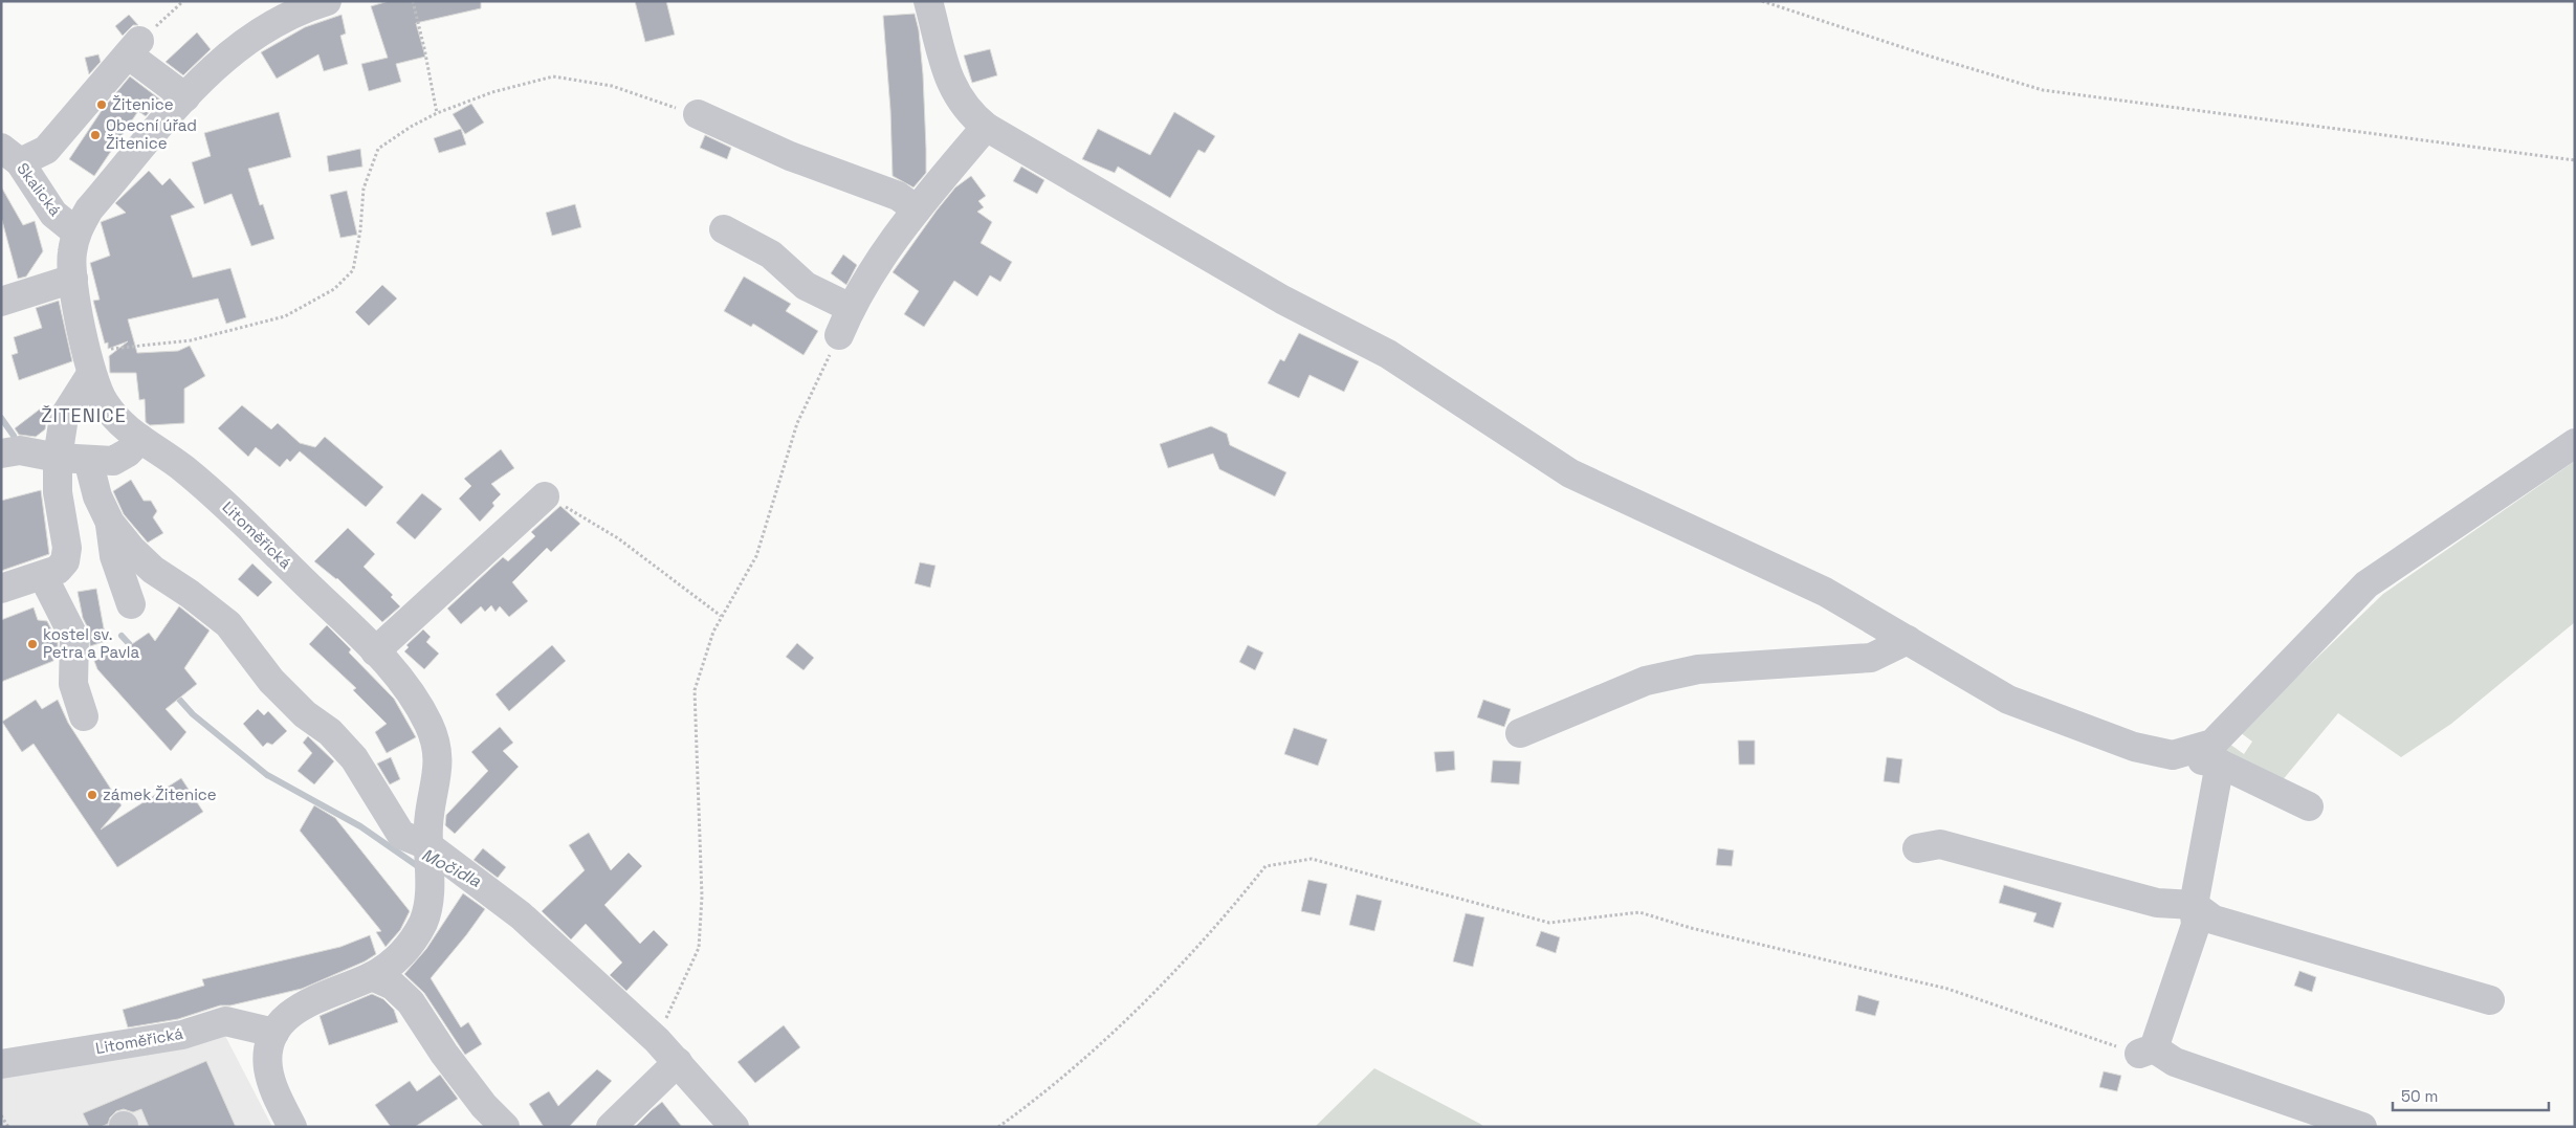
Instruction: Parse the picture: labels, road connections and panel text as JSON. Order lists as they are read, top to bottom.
{
  "streets": {
    "street": ["Skalická", "Litoměřická"]
  },
  "crossings": [
    ["Skalická", "Litoměřická"]
  ],
  "districts": ["ŽITENICE"],
  "water": ["Močidla"],
  "places": [
    "Žitenice",
    "Obecní úřad Žitenice",
    "kostel sv. Petra a Pavla",
    "zámek Žitenice"
  ],
  "scale_bar": "50 m"
}
